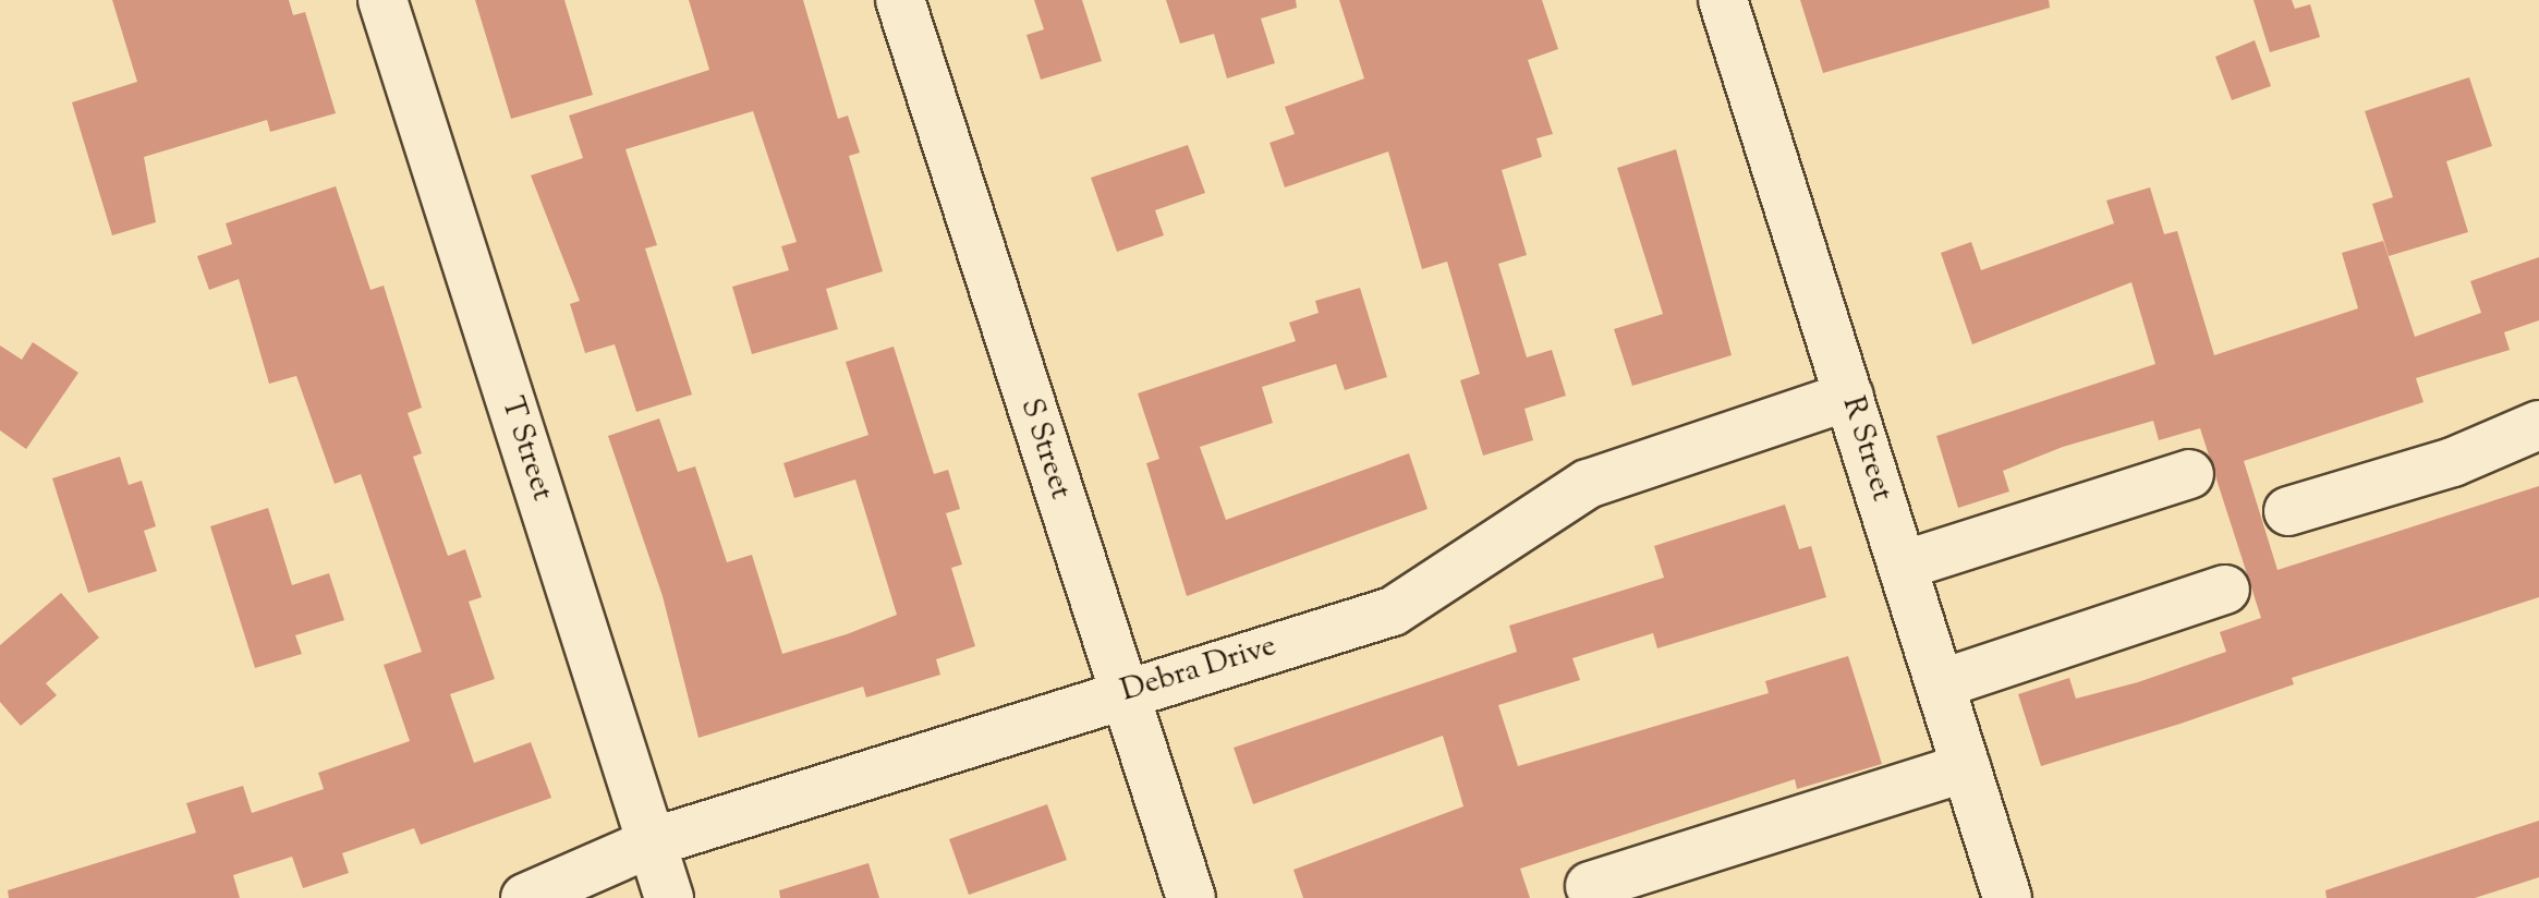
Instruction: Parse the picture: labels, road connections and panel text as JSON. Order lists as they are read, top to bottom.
{
  "streets": {
    "street": [
      "T Street",
      "S Street",
      "R Street",
      "Debra Drive"
    ]
  },
  "crossings": [
    ["T Street", "Debra Drive"],
    ["S Street", "Debra Drive"],
    ["R Street", "Debra Drive"]
  ]
}
